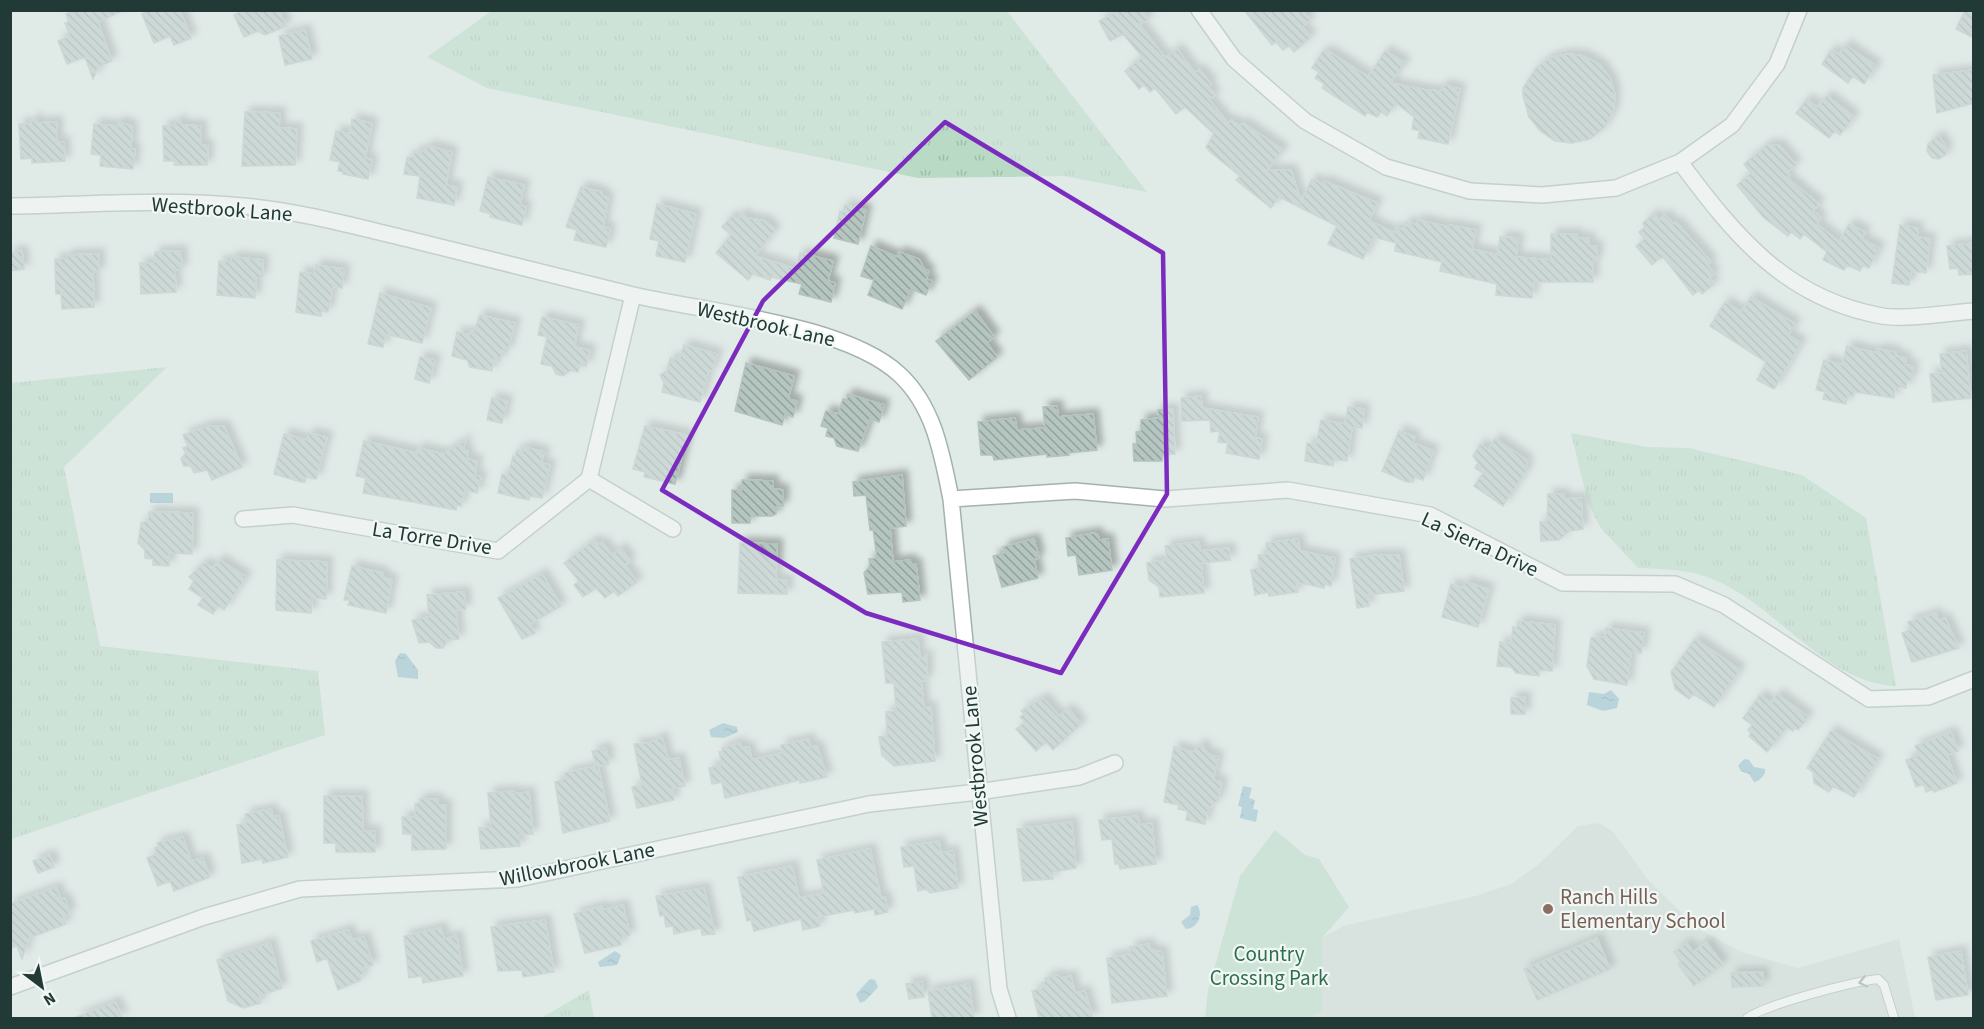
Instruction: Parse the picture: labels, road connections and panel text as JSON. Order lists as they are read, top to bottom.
{
  "streets": {
    "street": [
      "Westbrook Lane",
      "La Torre Drive",
      "La Sierra Drive",
      "Willowbrook Lane"
    ]
  },
  "crossings": [
    ["Westbrook Lane", "La Sierra Drive"],
    ["Westbrook Lane", "Willowbrook Lane"]
  ],
  "parks": ["Country Crossing Park"],
  "places": ["Ranch Hills Elementary School"],
  "north": "bottom right"
}
